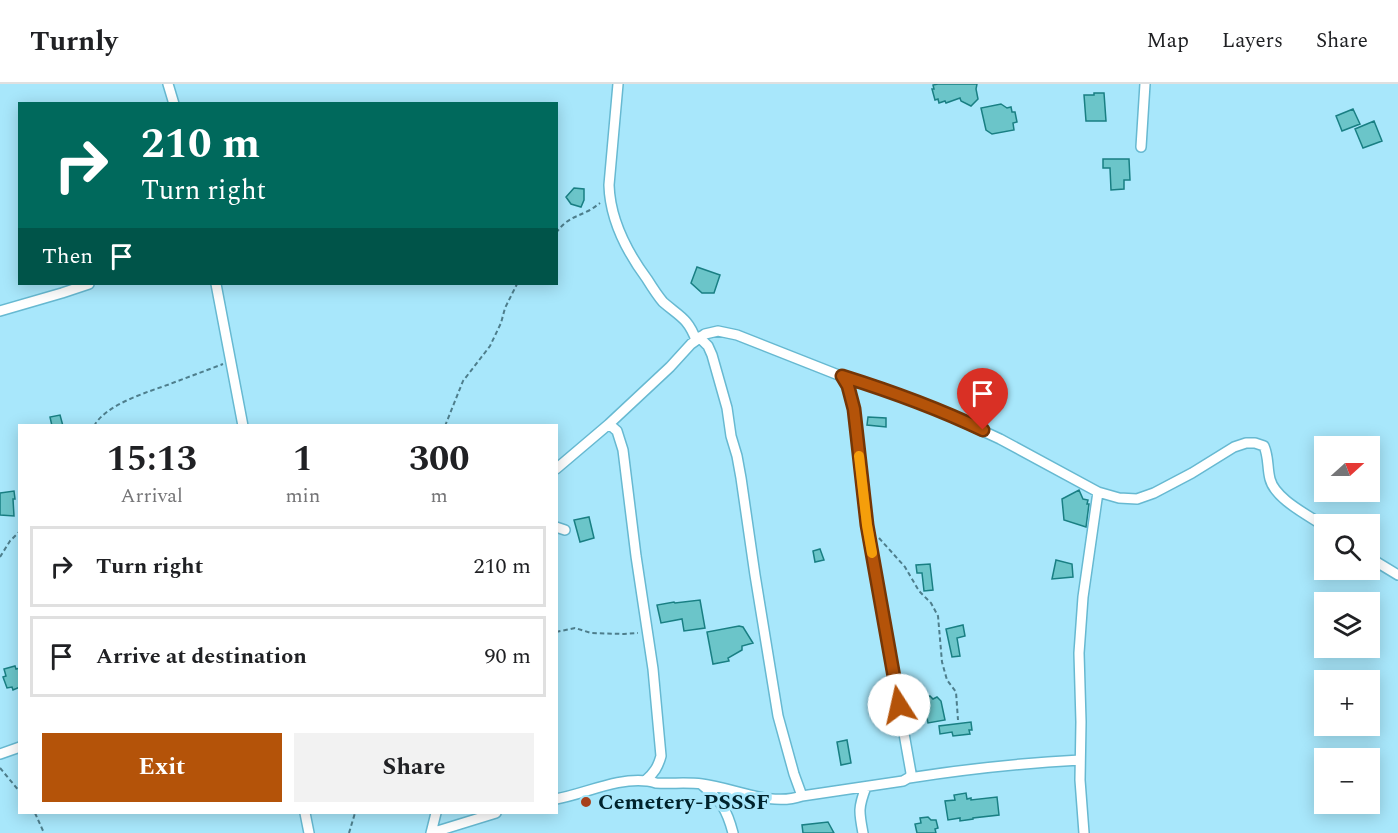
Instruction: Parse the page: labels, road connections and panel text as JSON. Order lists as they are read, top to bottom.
{
  "places": ["Cemetery-PSSSF"],
  "north": "right",
  "page": {
    "header": "Turnly",
    "nav": ["Map", "Layers", "Share"],
    "turn": ["210 m", "Turn right"],
    "then": "Then",
    "eta": [
      "15:13",
      "Arrival",
      "1",
      "min",
      "300",
      "m"
    ],
    "map_buttons": ["+", "−"],
    "list": [
      {
        "name": "Turn right",
        "value": "210 m"
      },
      {
        "name": "Arrive at destination",
        "value": "90 m"
      }
    ],
    "buttons": ["Exit", "Share"]
  }
}
